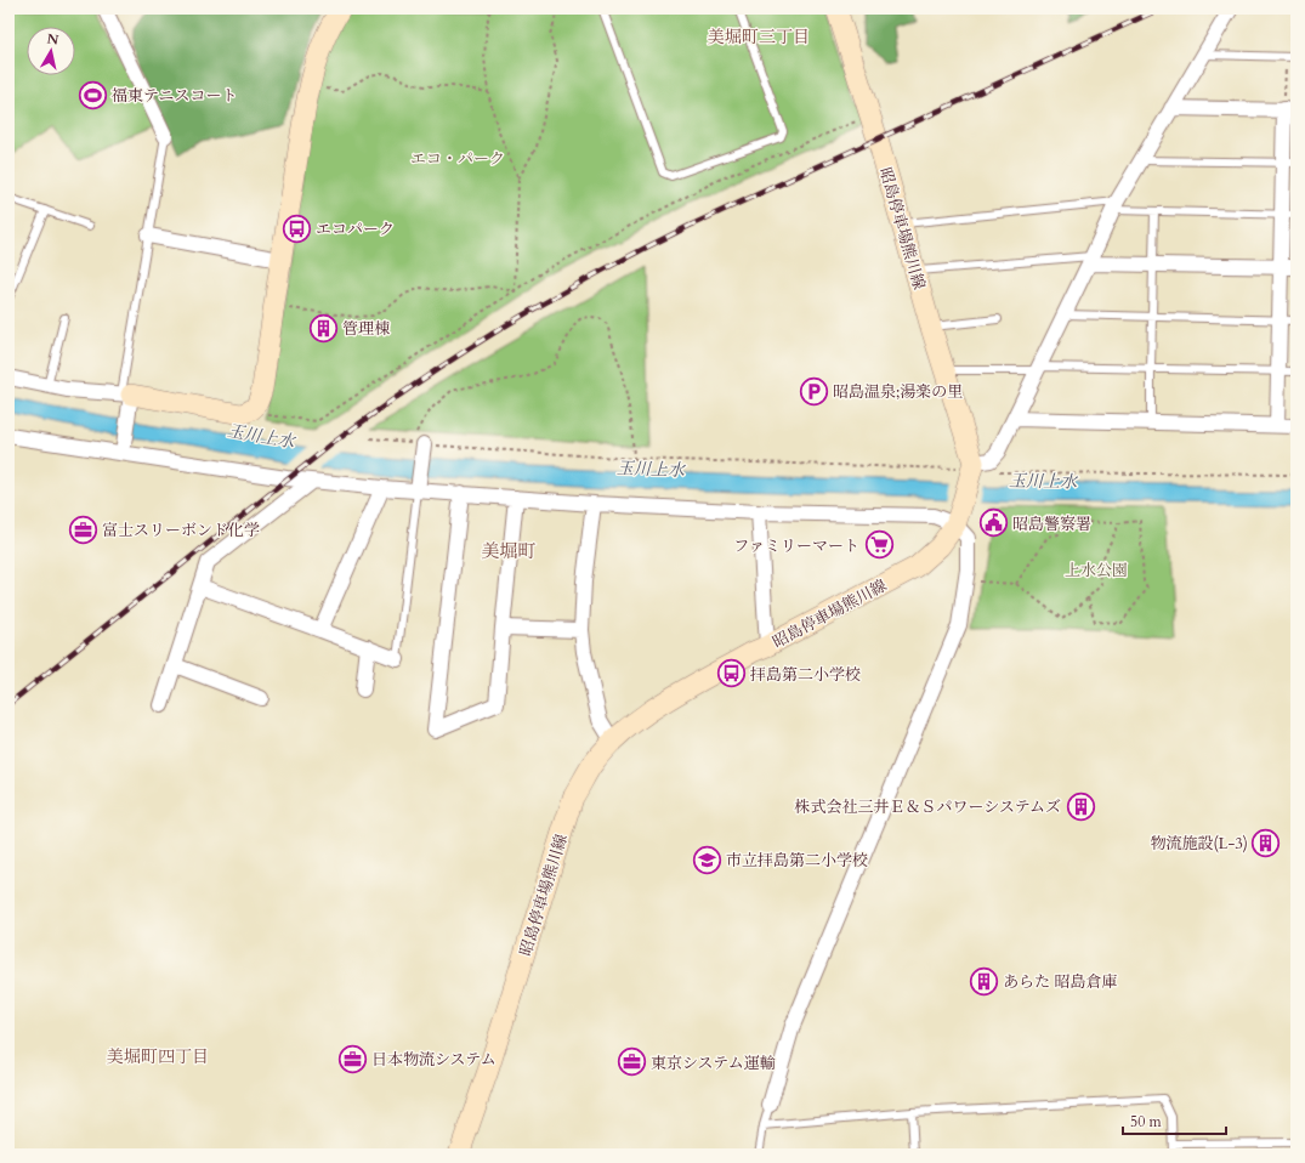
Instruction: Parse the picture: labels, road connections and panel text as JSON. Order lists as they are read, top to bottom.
{
  "streets": {
    "main road": ["昭島停車場熊川線"]
  },
  "districts": ["美堀町三丁目", "美堀町", "美堀町四丁目"],
  "water": ["玉川上水"],
  "parks": ["エコ・パーク", "上水公園"],
  "places": {
    "sports": ["福東テニスコート"],
    "bus stop": ["エコパーク", "拝島第二小学校"],
    "building": [
      "管理棟",
      "株式会社三井Ｅ＆Ｓパワーシステムズ",
      "物流施設(L-3)",
      "あらた 昭島倉庫"
    ],
    "parking": ["昭島温泉;湯楽の里"],
    "public building": ["昭島警察署"],
    "office": ["富士スリーボンド化学", "日本物流システム", "東京システム運輸"],
    "supermarket": ["ファミリーマート"],
    "school or university": ["市立拝島第二小学校"]
  },
  "scale_bar": "50 m",
  "north": "top"
}
